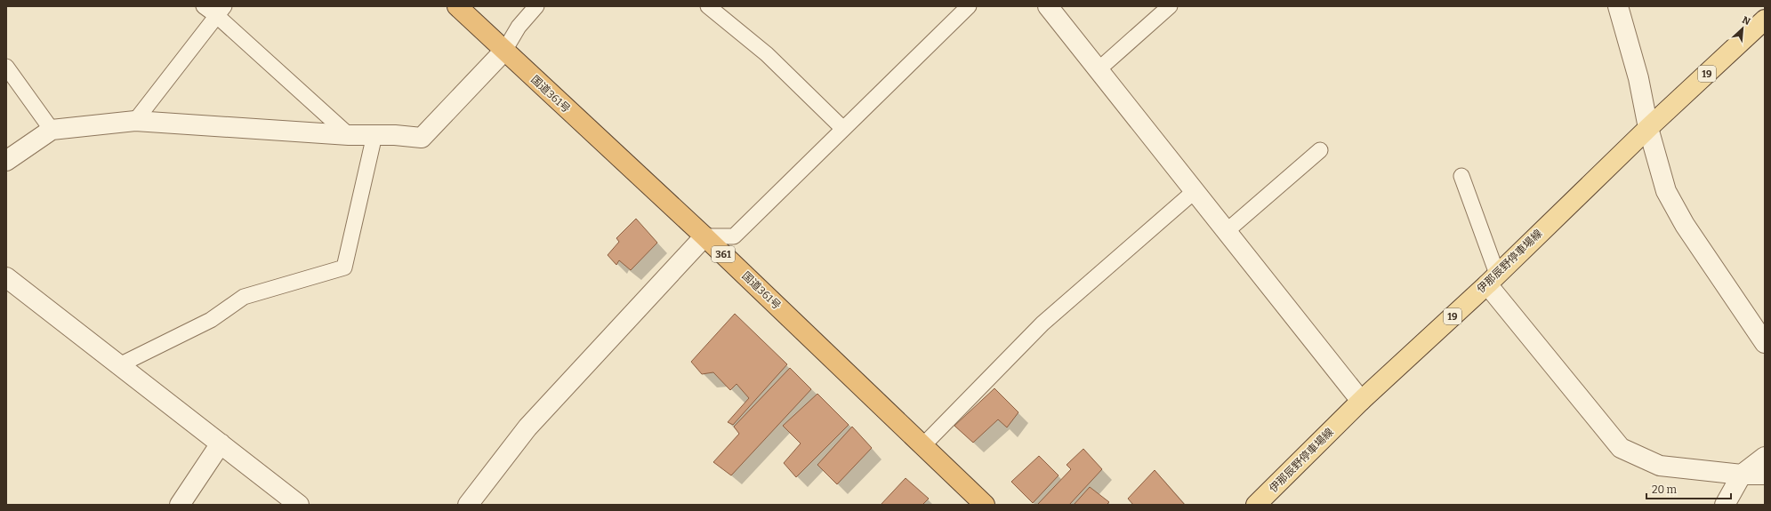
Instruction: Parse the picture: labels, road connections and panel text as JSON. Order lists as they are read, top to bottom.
{
  "streets": {
    "highway": ["国道361号", "361"],
    "main road": ["19", "伊那辰野停車場線"]
  },
  "scale_bar": "20 m",
  "north": "top right"
}
